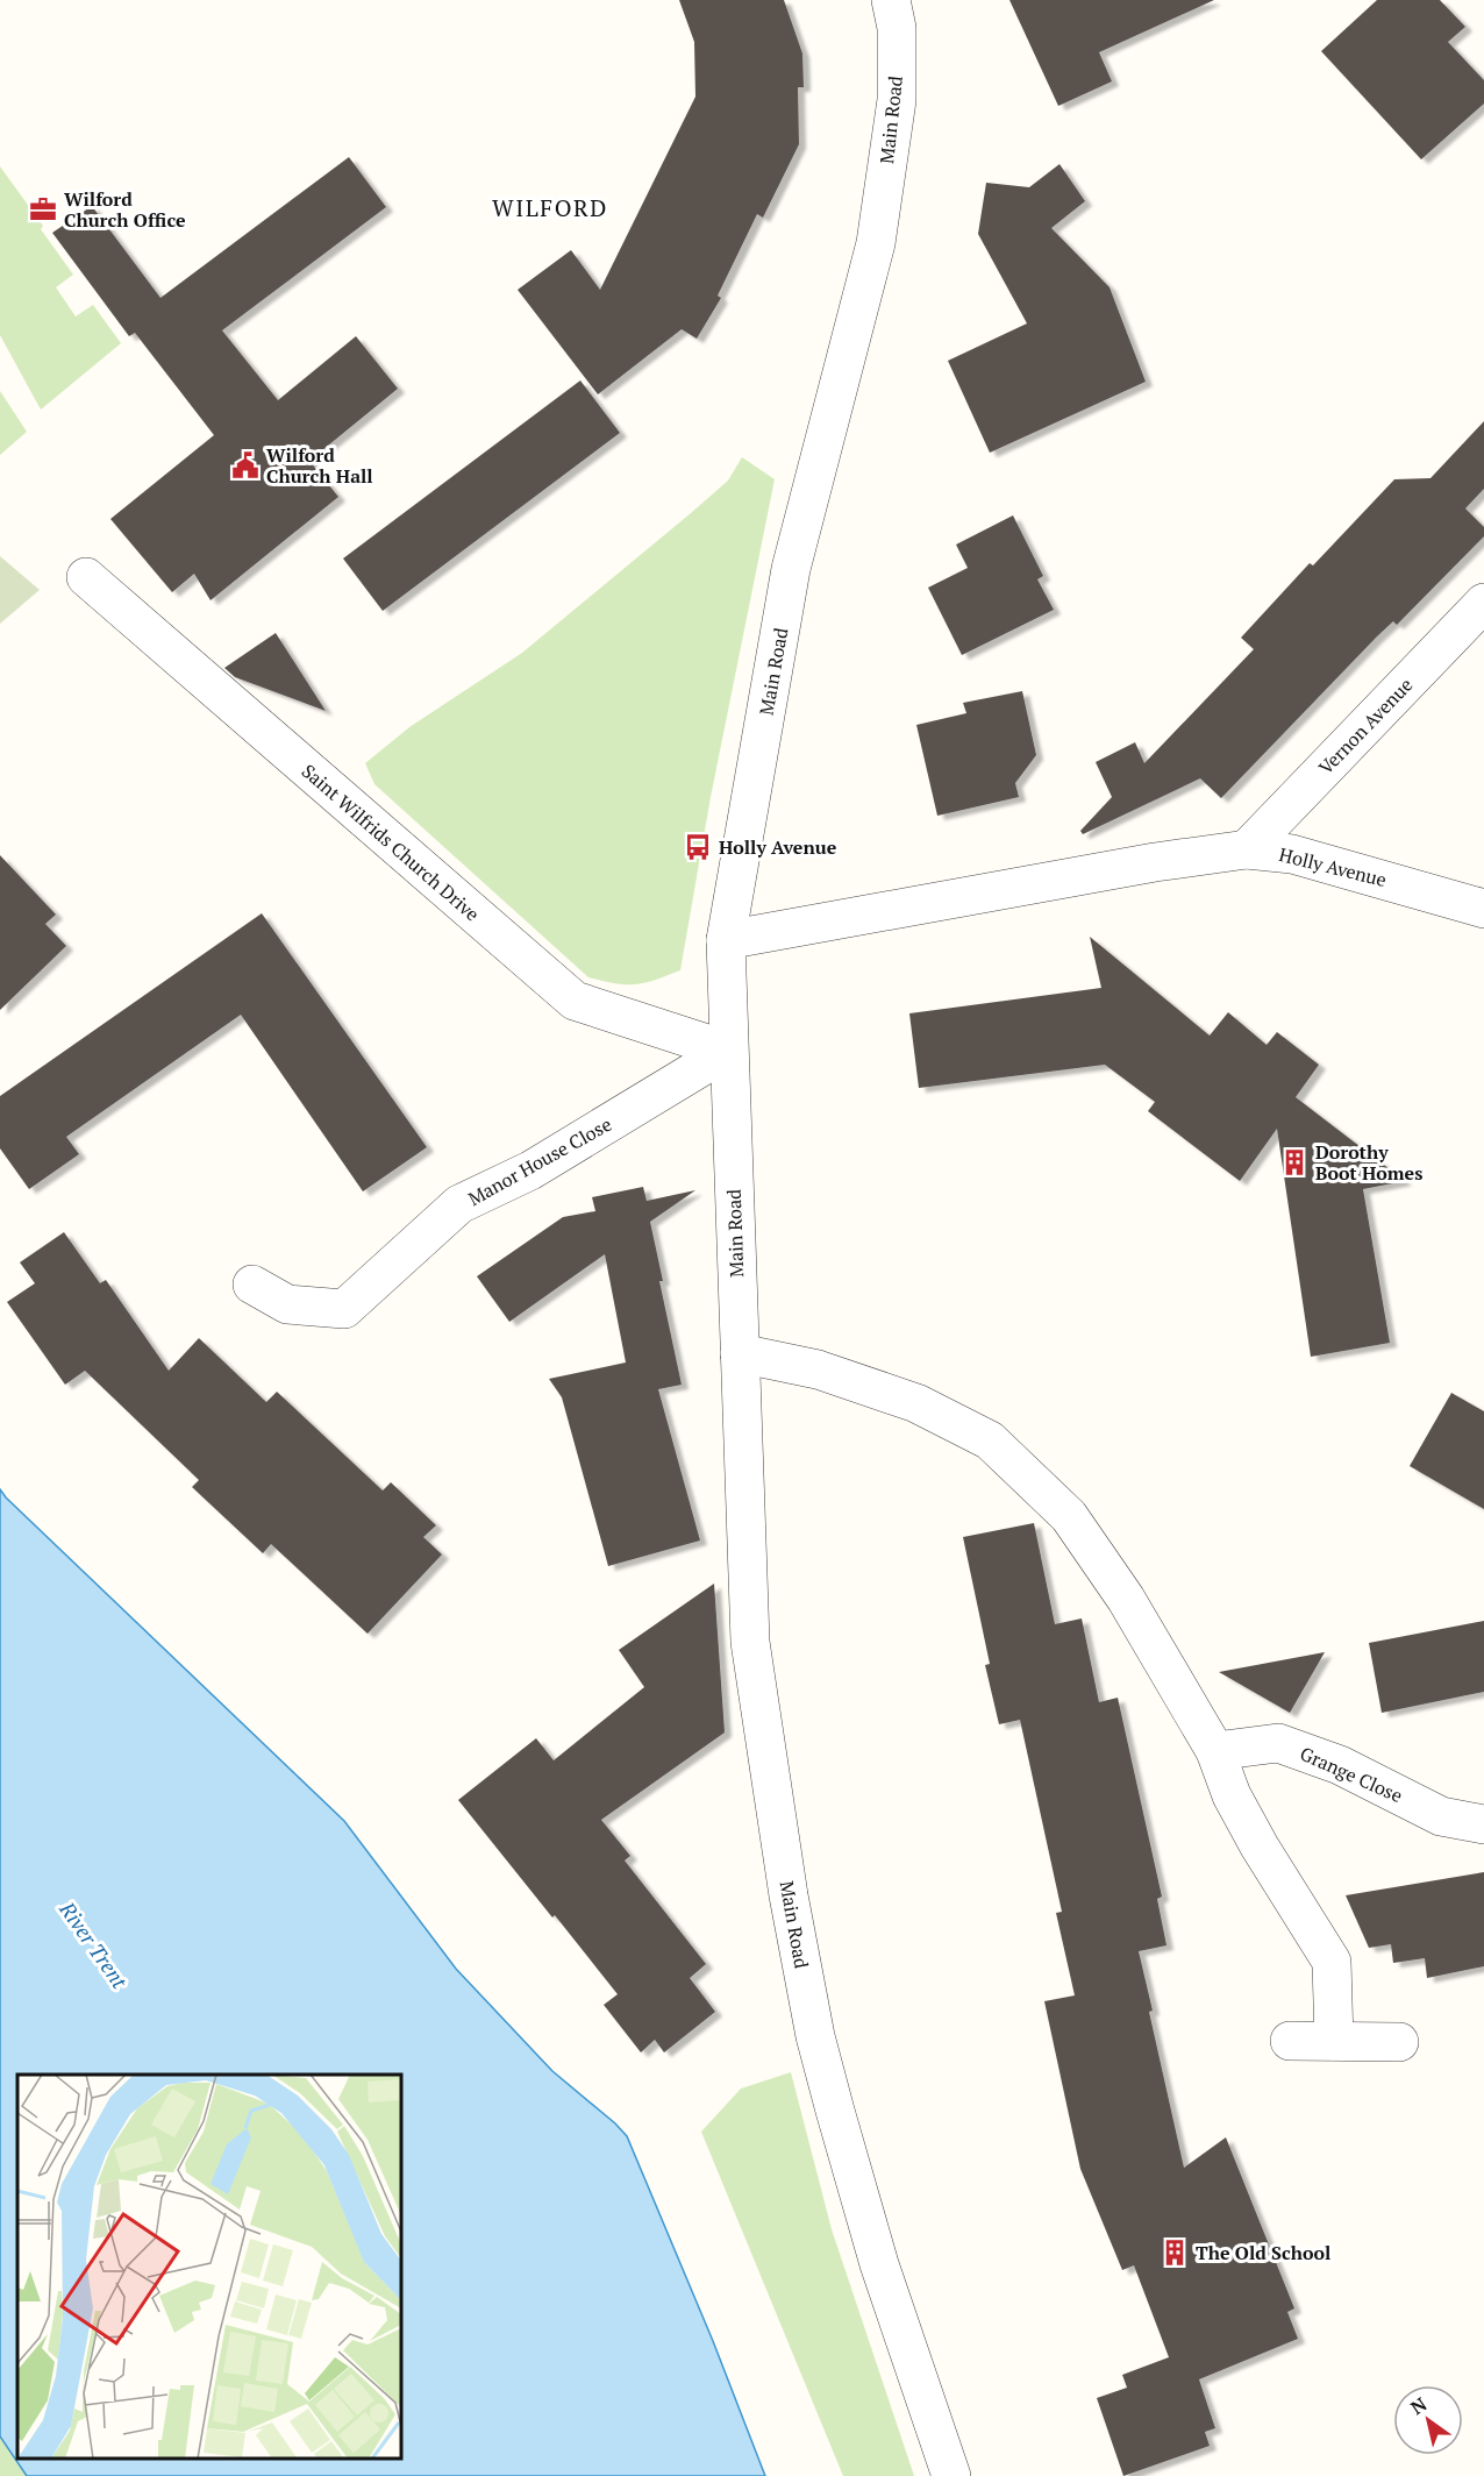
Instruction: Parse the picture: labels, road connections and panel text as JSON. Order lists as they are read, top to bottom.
{
  "streets": {
    "street": [
      "Main Road",
      "Vernon Avenue",
      "Saint Wilfrids Church Drive",
      "Holly Avenue",
      "Manor House Close",
      "Grange Close"
    ]
  },
  "crossings": [
    ["Main Road", "Saint Wilfrids Church Drive"],
    ["Main Road", "Holly Avenue"],
    ["Main Road", "Manor House Close"],
    ["Vernon Avenue", "Holly Avenue"],
    ["Saint Wilfrids Church Drive", "Manor House Close"]
  ],
  "districts": ["WILFORD"],
  "water": ["River Trent"],
  "places": {
    "office": ["Wilford Church Office"],
    "public building": ["Wilford Church Hall"],
    "bus stop": ["Holly Avenue"],
    "building": ["Dorothy Boot Homes", "The Old School"]
  },
  "north": "top left"
}
